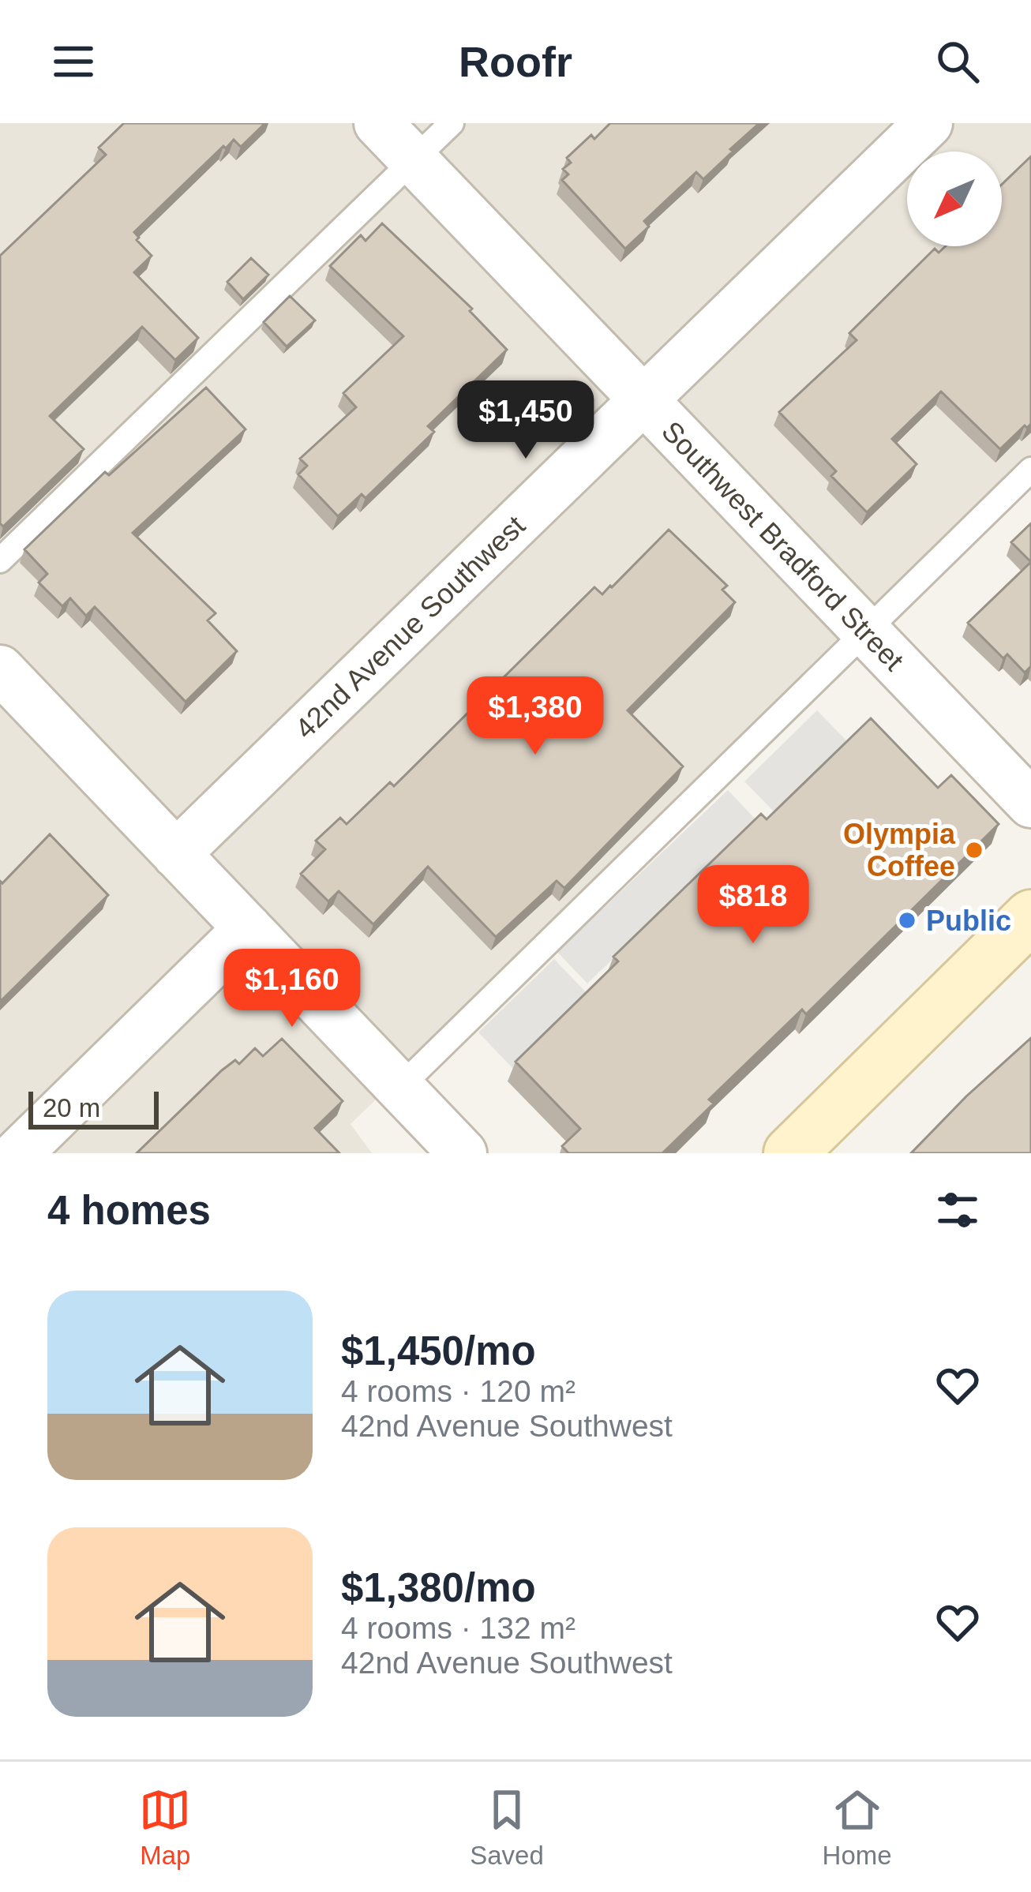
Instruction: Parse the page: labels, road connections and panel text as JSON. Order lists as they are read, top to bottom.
{
  "streets": {
    "street": ["Southwest Bradford Street", "42nd Avenue Southwest"]
  },
  "crossings": [
    ["Southwest Bradford Street", "42nd Avenue Southwest"]
  ],
  "places": ["Olympia Coffee", "Public"],
  "scale_bar": "20 m",
  "north": "bottom left",
  "page": {
    "header": "Roofr",
    "price": [
      "$1,450",
      "$1,380",
      "$818",
      "$1,160"
    ],
    "scale": "20 m",
    "heading": "4 homes",
    "list": [
      {
        "name": "$1,450/mo",
        "note": "4 rooms · 120 m² · 42nd Avenue Southwest"
      },
      {
        "name": "$1,380/mo",
        "note": "4 rooms · 132 m² · 42nd Avenue Southwest"
      }
    ],
    "tabs": ["Map", "Saved", "Home"]
  }
}
